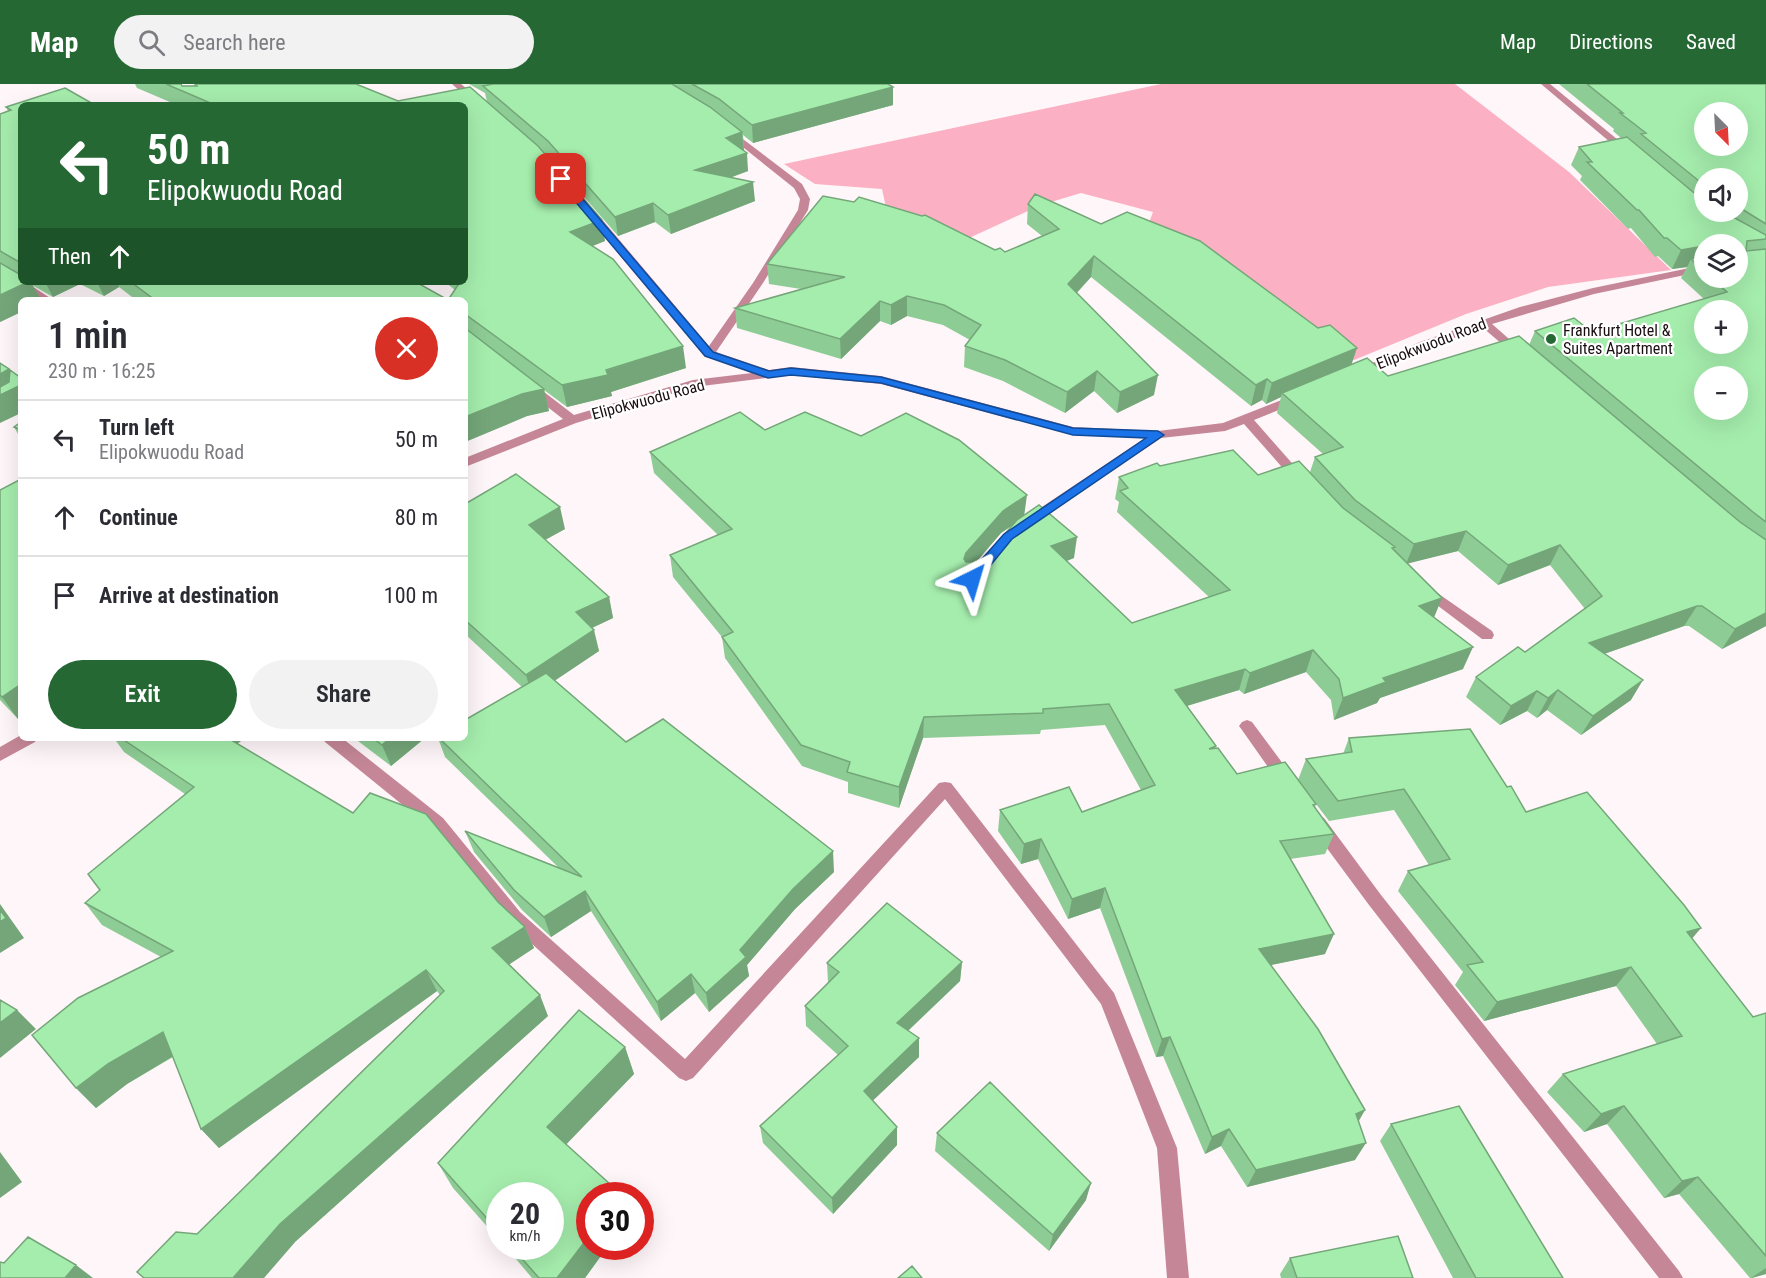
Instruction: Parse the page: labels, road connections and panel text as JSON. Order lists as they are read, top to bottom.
{
  "streets": {
    "street": ["Elipokwuodu Road"]
  },
  "places": ["Frankfurt Hotel & Suites Apartment"],
  "north": "bottom right",
  "page": {
    "header": "Map",
    "search": "Search here",
    "nav": ["Map", "Directions", "Saved"],
    "map_buttons": ["+", "−"],
    "turn": ["50 m", "Elipokwuodu Road"],
    "then": "Then",
    "heading": ["1 min", "230 m · 16:25"],
    "list": [
      {
        "name": "Turn left",
        "note": "Elipokwuodu Road",
        "value": "50 m"
      },
      {
        "name": "Continue",
        "value": "80 m"
      },
      {
        "name": "Arrive at destination",
        "value": "100 m"
      }
    ],
    "buttons": ["Exit", "Share"],
    "speed": "20 km/h",
    "limit": "30"
  }
}
